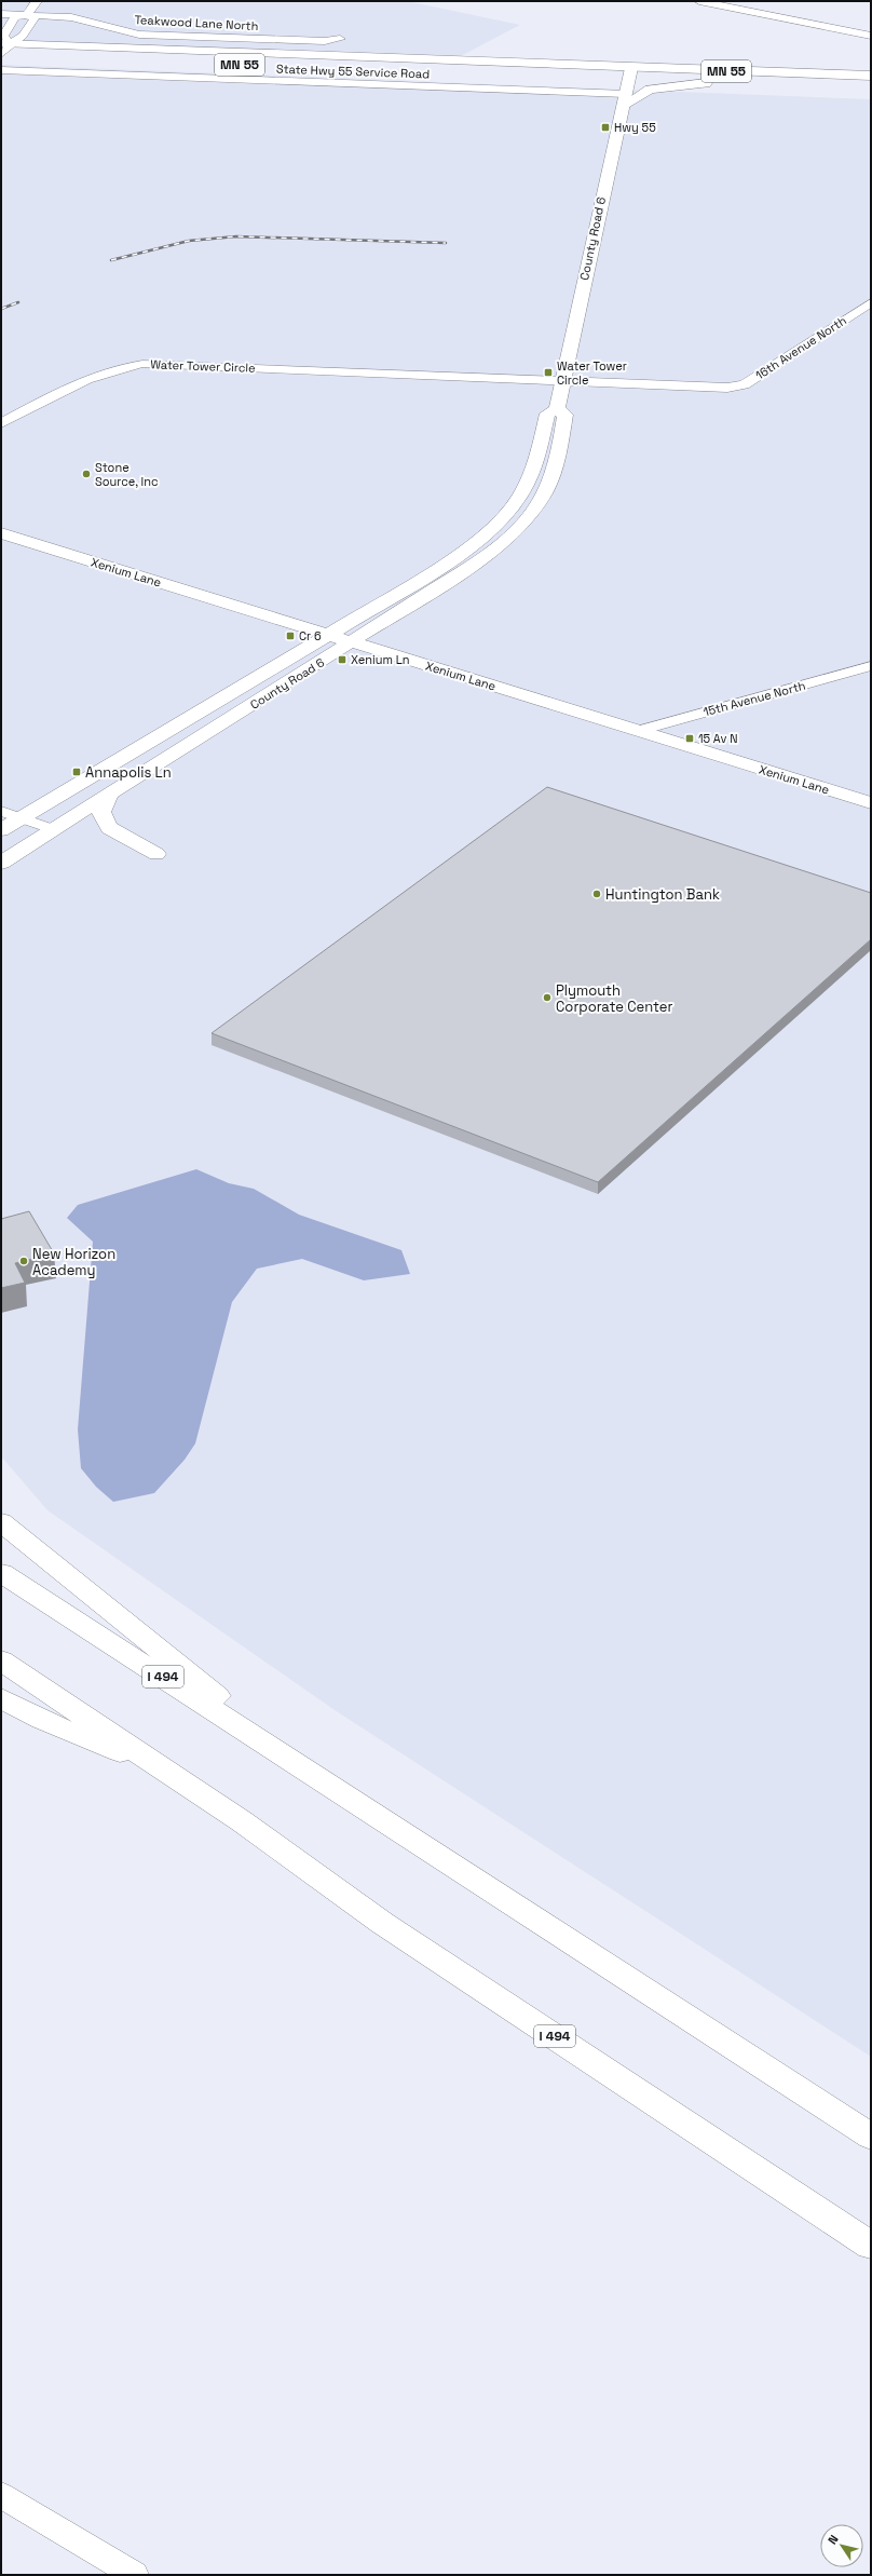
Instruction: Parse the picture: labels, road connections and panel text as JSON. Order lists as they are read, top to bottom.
{
  "streets": {
    "main road": [
      "MN 55",
      "County Road 6",
      "Xenium Lane",
      "I 494"
    ],
    "street": [
      "Teakwood Lane North",
      "State Hwy 55 Service Road",
      "16th Avenue North",
      "Water Tower Circle",
      "15th Avenue North"
    ]
  },
  "crossings": [
    ["MN 55", "County Road 6"],
    ["State Hwy 55 Service Road", "County Road 6"],
    ["County Road 6", "Water Tower Circle"],
    ["County Road 6", "Xenium Lane"],
    ["16th Avenue North", "Water Tower Circle"],
    ["Xenium Lane", "15th Avenue North"]
  ],
  "places": {
    "transit": [
      "Hwy 55",
      "Water Tower Circle",
      "Cr 6",
      "Xenium Ln",
      "15 Av N",
      "Annapolis Ln"
    ],
    "other": [
      "Stone Source, Inc",
      "Huntington Bank",
      "Plymouth Corporate Center",
      "New Horizon Academy"
    ]
  },
  "north": "top left"
}
